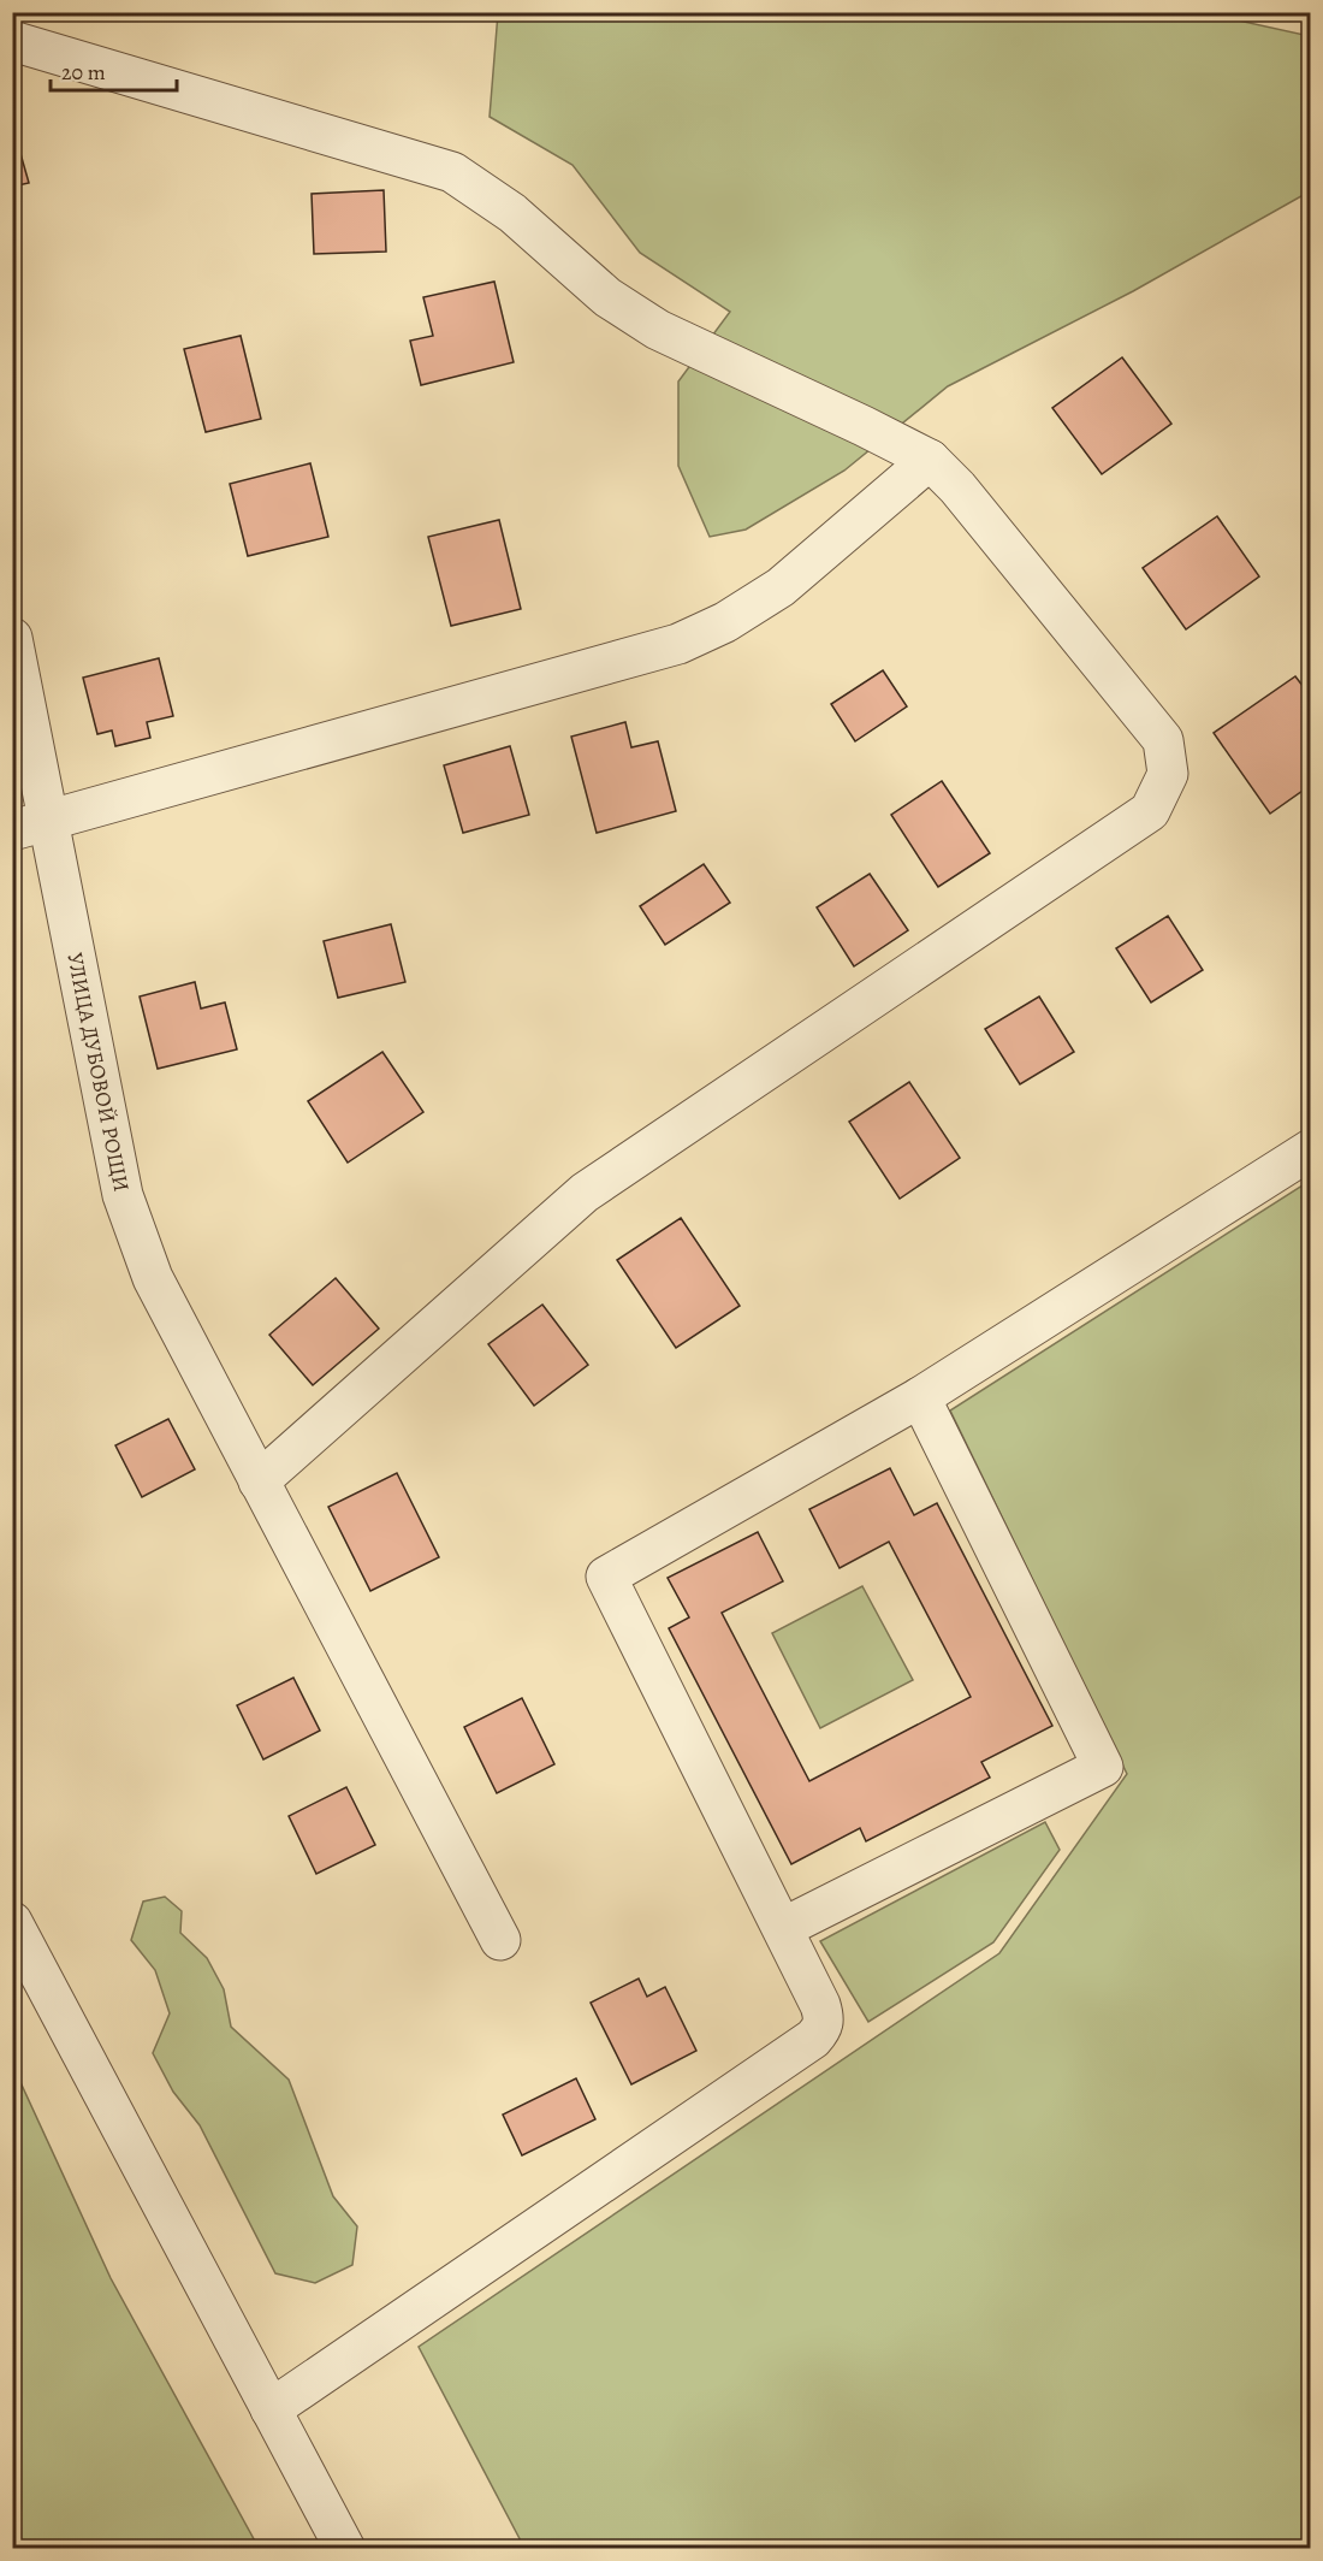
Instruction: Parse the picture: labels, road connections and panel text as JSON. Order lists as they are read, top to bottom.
{
  "streets": {
    "street": ["УЛИЦА ДУБОВОЙ РОЩИ"]
  },
  "scale_bar": "20 m"
}
